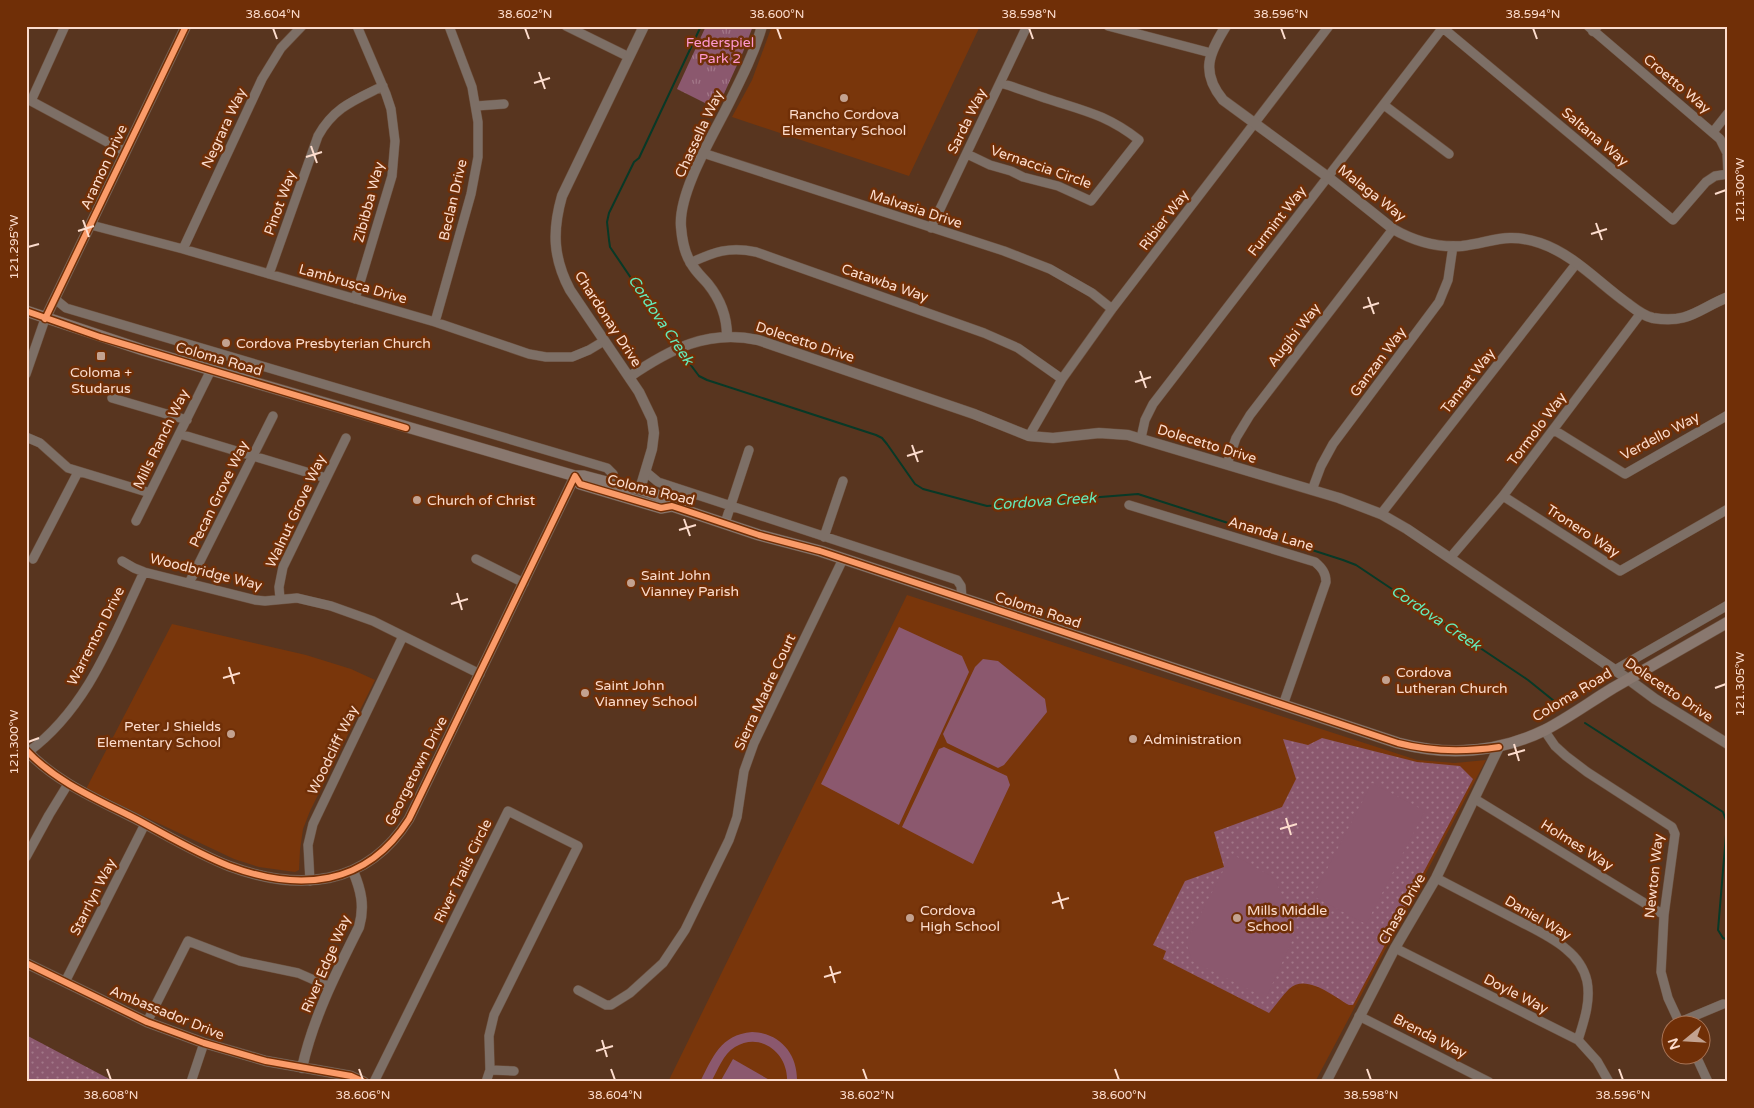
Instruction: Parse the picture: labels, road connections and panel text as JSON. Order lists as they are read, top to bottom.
{
  "streets": {
    "main road": ["Coloma Road"],
    "street": [
      "Croetto Way",
      "Sarda Way",
      "Negrara Way",
      "Chassella Way",
      "Saltana Way",
      "Aramon Drive",
      "Vernaccia Circle",
      "Malaga Way",
      "Beclan Drive",
      "Zibibba Way",
      "Pinot Way",
      "Malvasia Drive",
      "Ribier Way",
      "Furmint Way",
      "Catawba Way",
      "Lambrusca Drive",
      "Chardonay Drive",
      "Augibi Way",
      "Dolecetto Drive",
      "Ganzan Way",
      "Tannat Way",
      "Tormolo Way",
      "Verdello Way",
      "Mills Ranch Way",
      "Pecan Grove Way",
      "Walnut Grove Way",
      "Tronero Way",
      "Ananda Lane",
      "Woodbridge Way",
      "Warrenton Drive",
      "Sierra Madre Court",
      "Woodcliff Way",
      "Georgetown Drive",
      "Holmes Way",
      "River Trails Circle",
      "Newton Way",
      "Starrlyn Way",
      "Chase Drive",
      "Daniel Way",
      "River Edge Way",
      "Doyle Way",
      "Ambassador Drive",
      "Brenda Way"
    ]
  },
  "crossings": [
    ["Croetto Way", "Saltana Way"],
    ["Sarda Way", "Vernaccia Circle"],
    ["Sarda Way", "Malvasia Drive"],
    ["Negrara Way", "Lambrusca Drive"],
    ["Chassella Way", "Malvasia Drive"],
    ["Chassella Way", "Catawba Way"],
    ["Chassella Way", "Dolecetto Drive"],
    ["Saltana Way", "Furmint Way"],
    ["Aramon Drive", "Lambrusca Drive"],
    ["Aramon Drive", "Coloma Road"],
    ["Malaga Way", "Ribier Way"],
    ["Malaga Way", "Furmint Way"],
    ["Malaga Way", "Augibi Way"],
    ["Malaga Way", "Ganzan Way"],
    ["Malaga Way", "Tannat Way"],
    ["Malaga Way", "Tormolo Way"],
    ["Beclan Drive", "Lambrusca Drive"],
    ["Zibibba Way", "Pinot Way"],
    ["Zibibba Way", "Lambrusca Drive"],
    ["Pinot Way", "Lambrusca Drive"],
    ["Malvasia Drive", "Ribier Way"],
    ["Ribier Way", "Catawba Way"],
    ["Ribier Way", "Dolecetto Drive"],
    ["Furmint Way", "Dolecetto Drive"],
    ["Lambrusca Drive", "Chardonay Drive"],
    ["Chardonay Drive", "Dolecetto Drive"],
    ["Chardonay Drive", "Coloma Road"],
    ["Augibi Way", "Dolecetto Drive"],
    ["Dolecetto Drive", "Coloma Road"],
    ["Dolecetto Drive", "Ganzan Way"],
    ["Dolecetto Drive", "Tannat Way"],
    ["Dolecetto Drive", "Tormolo Way"],
    ["Coloma Road", "Mills Ranch Way"],
    ["Coloma Road", "Ananda Lane"],
    ["Coloma Road", "Sierra Madre Court"],
    ["Coloma Road", "Georgetown Drive"],
    ["Coloma Road", "Newton Way"],
    ["Coloma Road", "Chase Drive"],
    ["Tormolo Way", "Verdello Way"],
    ["Tormolo Way", "Tronero Way"],
    ["Pecan Grove Way", "Woodbridge Way"],
    ["Walnut Grove Way", "Woodbridge Way"],
    ["Woodbridge Way", "Warrenton Drive"],
    ["Woodbridge Way", "Woodcliff Way"],
    ["Woodbridge Way", "Georgetown Drive"],
    ["Warrenton Drive", "Georgetown Drive"],
    ["Woodcliff Way", "Georgetown Drive"],
    ["Georgetown Drive", "Starrlyn Way"],
    ["Georgetown Drive", "River Edge Way"],
    ["Holmes Way", "Newton Way"],
    ["Holmes Way", "Chase Drive"],
    ["Starrlyn Way", "Ambassador Drive"],
    ["Chase Drive", "Daniel Way"],
    ["Chase Drive", "Doyle Way"],
    ["Chase Drive", "Brenda Way"],
    ["Daniel Way", "Doyle Way"],
    ["River Edge Way", "Ambassador Drive"]
  ],
  "water": ["Cordova Creek"],
  "parks": ["Federspiel Park 2"],
  "places": {
    "other": [
      "Rancho Cordova Elementary School",
      "Cordova Presbyterian Church",
      "Church of Christ",
      "Saint John Vianney Parish",
      "Cordova Lutheran Church",
      "Saint John Vianney School",
      "Peter J Shields Elementary School",
      "Administration",
      "Cordova High School",
      "Mills Middle School"
    ],
    "transit": ["Coloma + Studarus"]
  },
  "north": "left",
  "coordinates": [
    "38.604°N",
    "38.602°N",
    "38.600°N",
    "38.598°N",
    "38.596°N",
    "38.594°N",
    "121.300°W",
    "121.295°W",
    "121.305°W",
    "38.608°N",
    "38.606°N"
  ]
}
